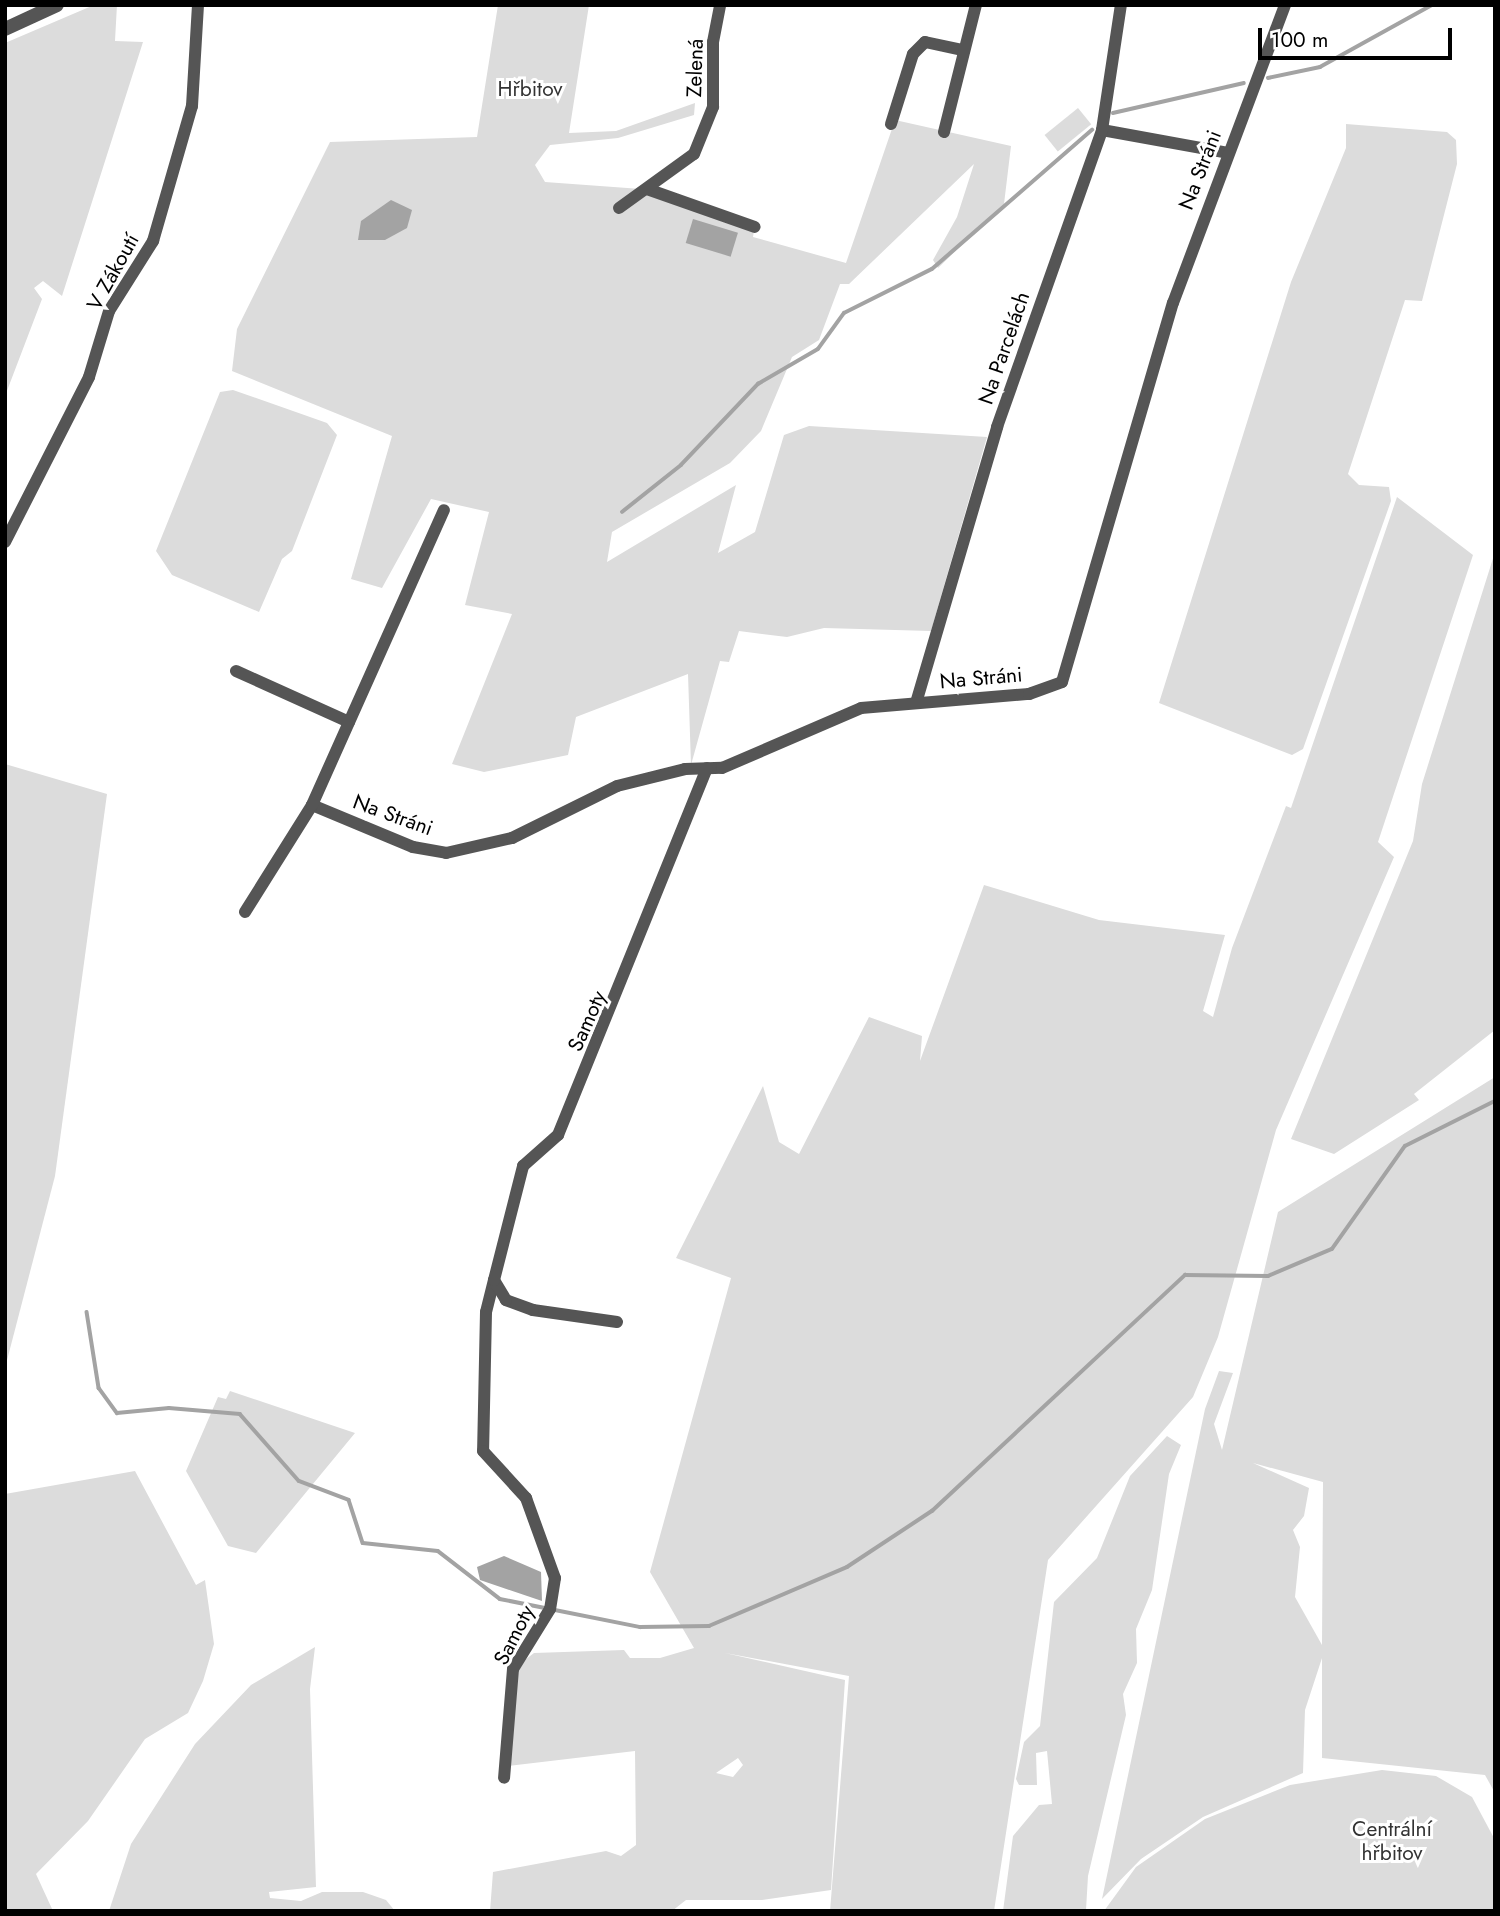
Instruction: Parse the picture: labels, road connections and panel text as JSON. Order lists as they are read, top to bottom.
{
  "streets": {
    "street": [
      "Zelená",
      "Na Stráni",
      "V Zákoutí",
      "Na Parcelách",
      "Samoty"
    ]
  },
  "crossings": [
    ["Na Stráni", "Na Parcelách"],
    ["Na Stráni", "Samoty"]
  ],
  "parks": ["Hřbitov", "Centrální hřbitov"],
  "scale_bar": "100 m"
}
